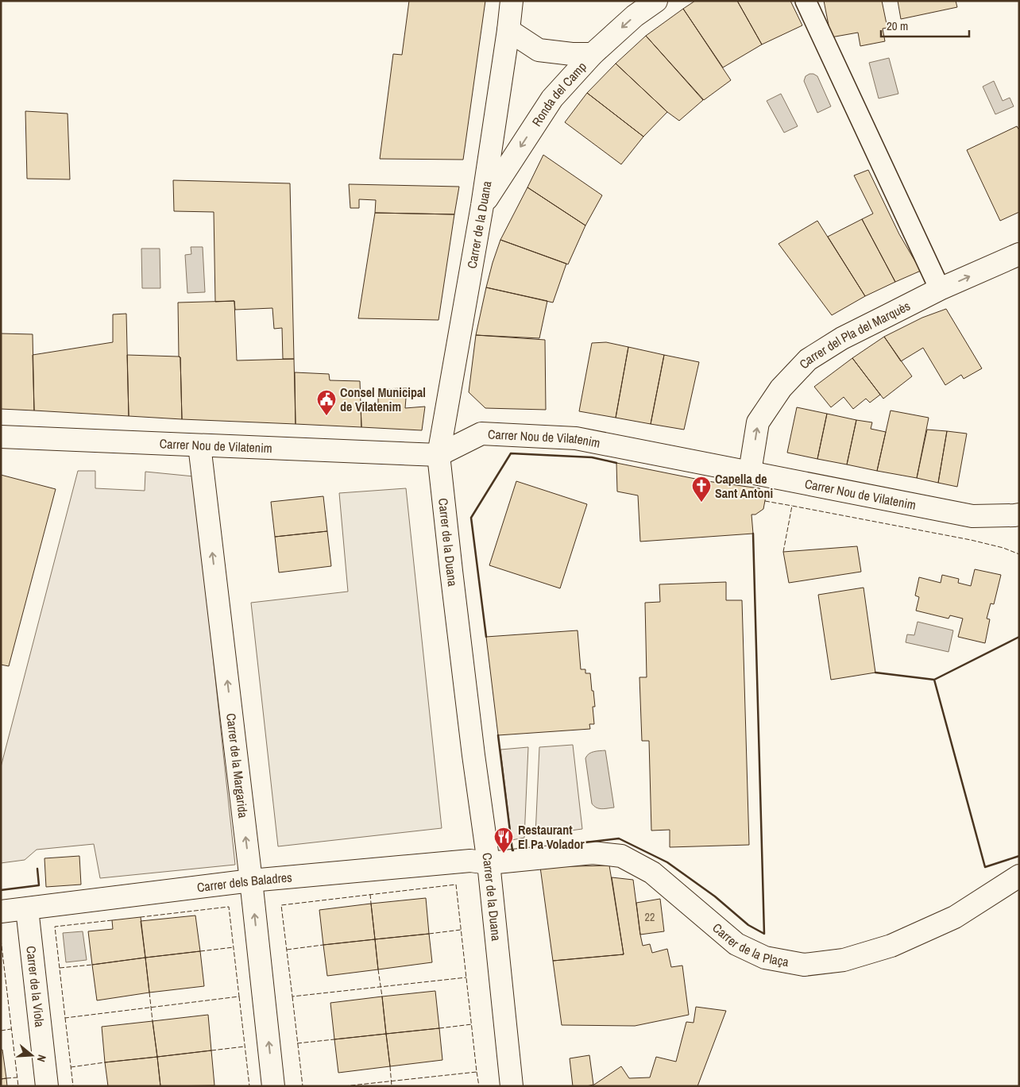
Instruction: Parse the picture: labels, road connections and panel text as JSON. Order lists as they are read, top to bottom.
{
  "streets": {
    "street": [
      "Ronda del Camp",
      "Carrer de la Duana",
      "Carrer del Pla del Marquès",
      "Carrer Nou de Vilatenim",
      "Carrer de la Margarida",
      "Carrer dels Baladres",
      "Carrer de la Plaça",
      "Carrer de la Viola"
    ]
  },
  "crossings": [
    ["Ronda del Camp", "Carrer de la Duana"],
    ["Carrer de la Duana", "Carrer Nou de Vilatenim"],
    ["Carrer de la Duana", "Carrer dels Baladres"],
    ["Carrer de la Duana", "Carrer de la Plaça"],
    ["Carrer del Pla del Marquès", "Carrer Nou de Vilatenim"],
    ["Carrer Nou de Vilatenim", "Carrer de la Margarida"],
    ["Carrer de la Margarida", "Carrer dels Baladres"],
    ["Carrer dels Baladres", "Carrer de la Plaça"],
    ["Carrer dels Baladres", "Carrer de la Viola"]
  ],
  "one_way": ["Ronda del Camp", "Carrer del Pla del Marquès", "Carrer de la Margarida"],
  "places": {
    "public building": ["Consel Municipal de Vilatenim"],
    "church": ["Capella de Sant Antoni"],
    "restaurant": ["Restaurant El Pa Volador"]
  },
  "house_numbers": ["22"],
  "scale_bar": "20 m",
  "north": "right"
}
